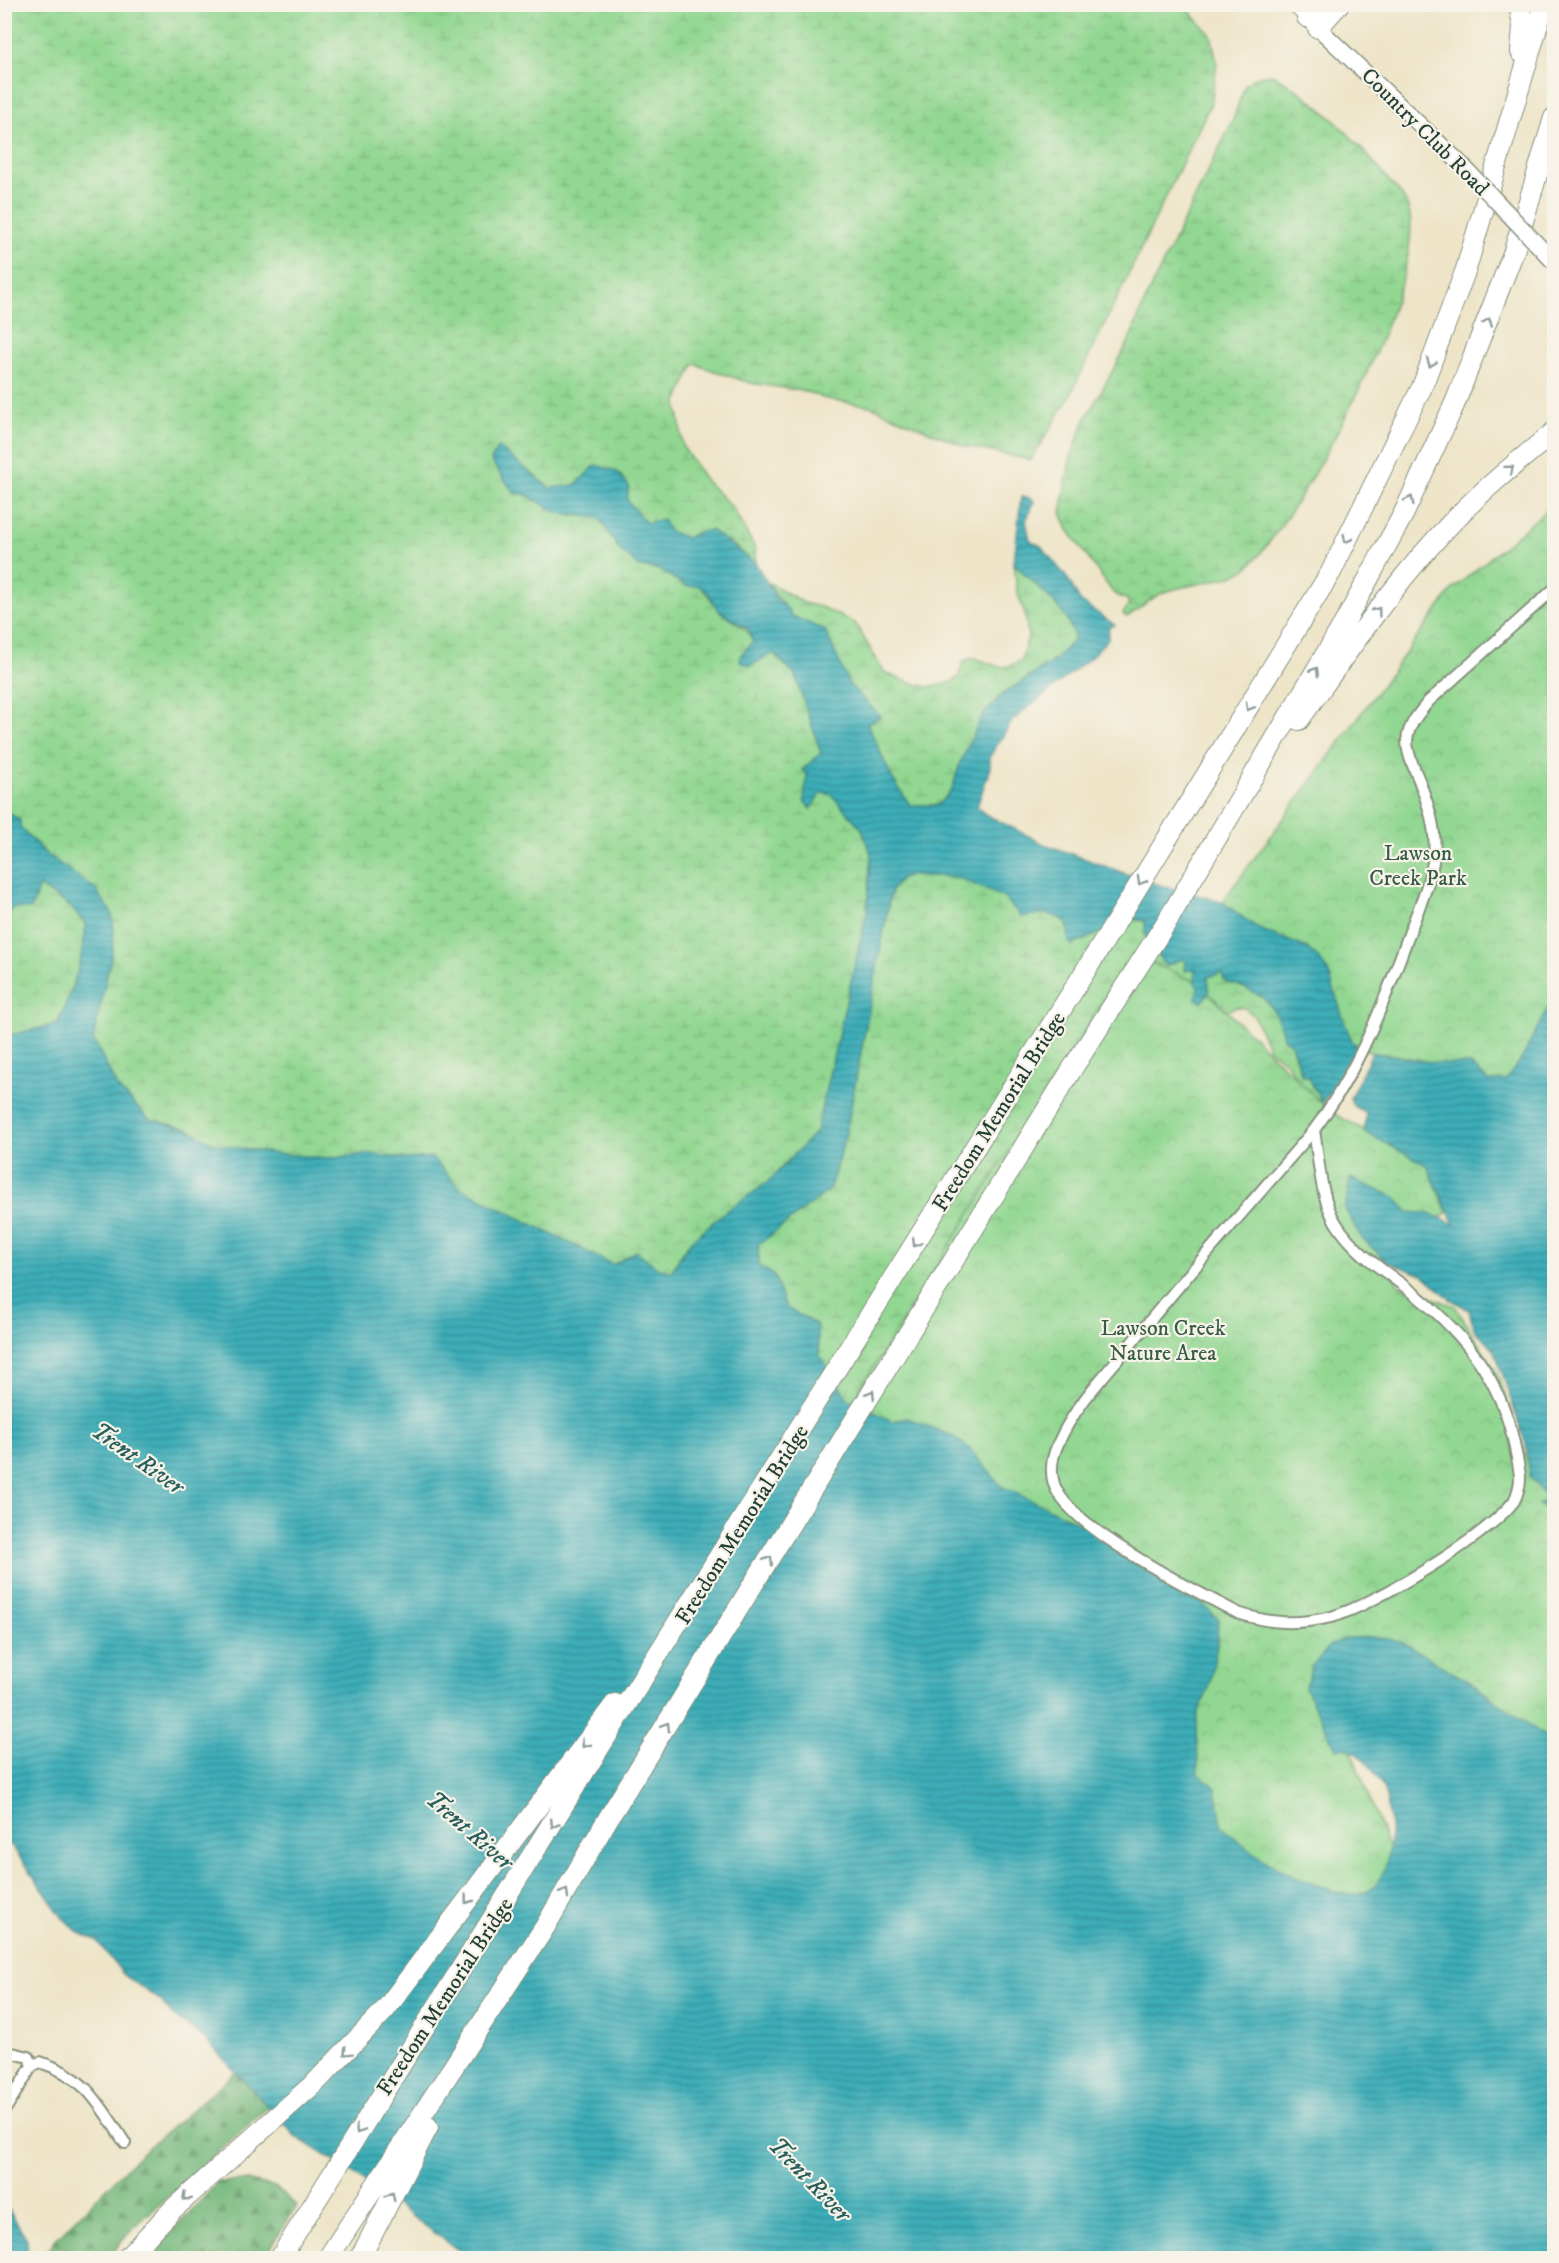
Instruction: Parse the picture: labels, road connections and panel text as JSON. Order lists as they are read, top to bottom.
{
  "streets": {
    "highway": ["Freedom Memorial Bridge"],
    "main road": ["Country Club Road"]
  },
  "water": ["Trent River"],
  "parks": ["Lawson Creek Park", "Lawson Creek Nature Area"]
}
